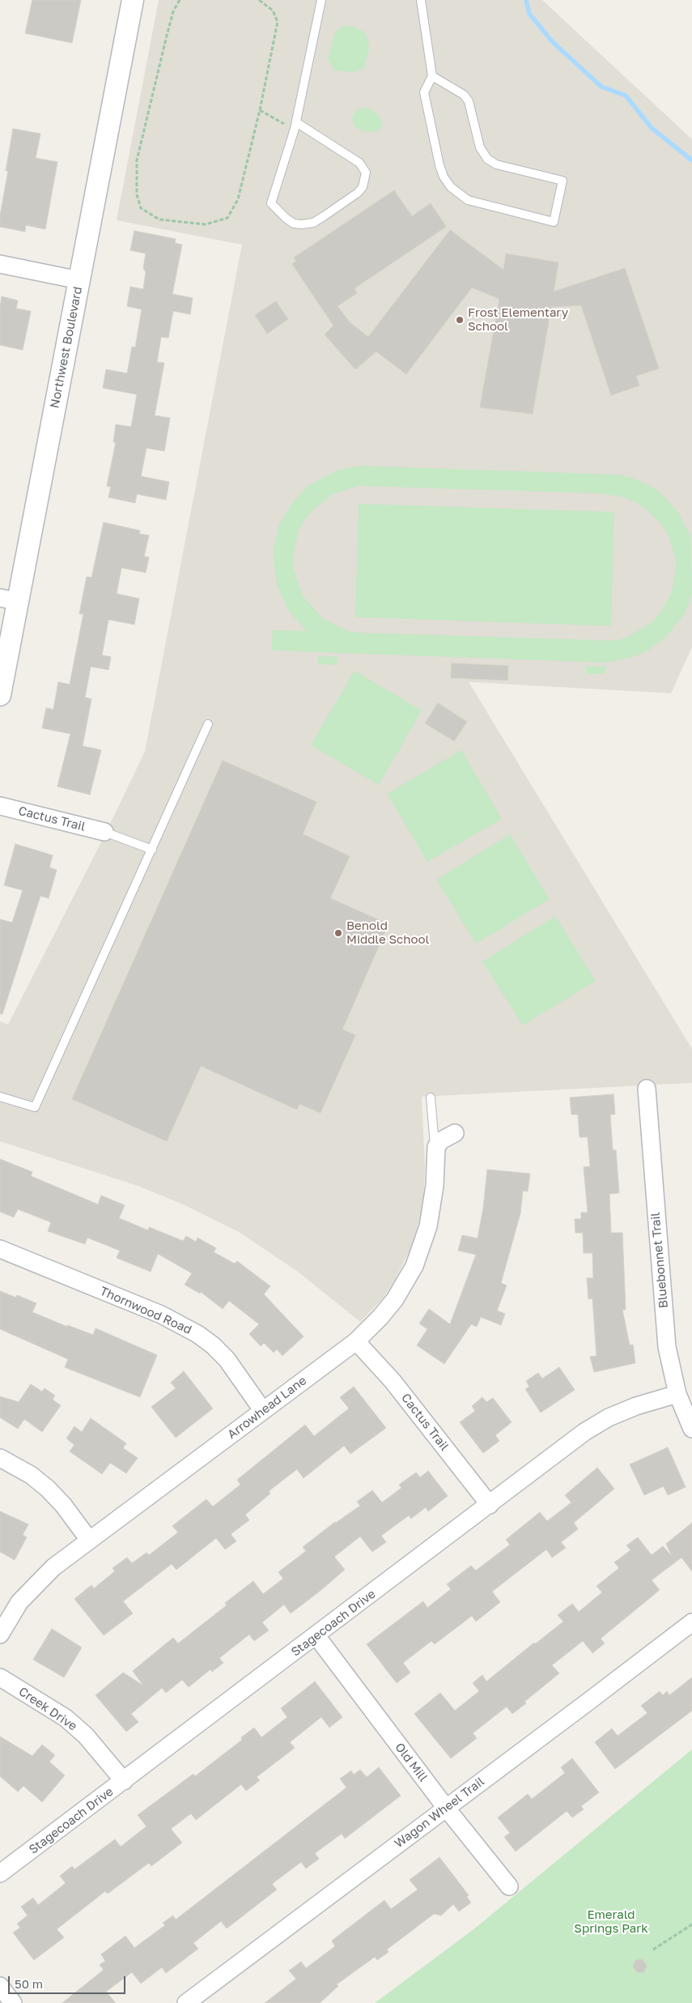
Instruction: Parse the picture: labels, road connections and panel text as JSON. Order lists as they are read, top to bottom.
{
  "streets": {
    "street": [
      "Northwest Boulevard",
      "Cactus Trail",
      "Bluebonnet Trail",
      "Thornwood Road",
      "Arrowhead Lane",
      "Stagecoach Drive",
      "Creek Drive",
      "Old Mill",
      "Wagon Wheel Trail"
    ]
  },
  "crossings": [
    ["Cactus Trail", "Arrowhead Lane"],
    ["Cactus Trail", "Stagecoach Drive"],
    ["Bluebonnet Trail", "Stagecoach Drive"],
    ["Thornwood Road", "Arrowhead Lane"],
    ["Stagecoach Drive", "Creek Drive"],
    ["Stagecoach Drive", "Old Mill"],
    ["Old Mill", "Wagon Wheel Trail"]
  ],
  "parks": ["Emerald Springs Park"],
  "places": ["Frost Elementary School", "Benold Middle School"],
  "scale_bar": "50 m"
}
